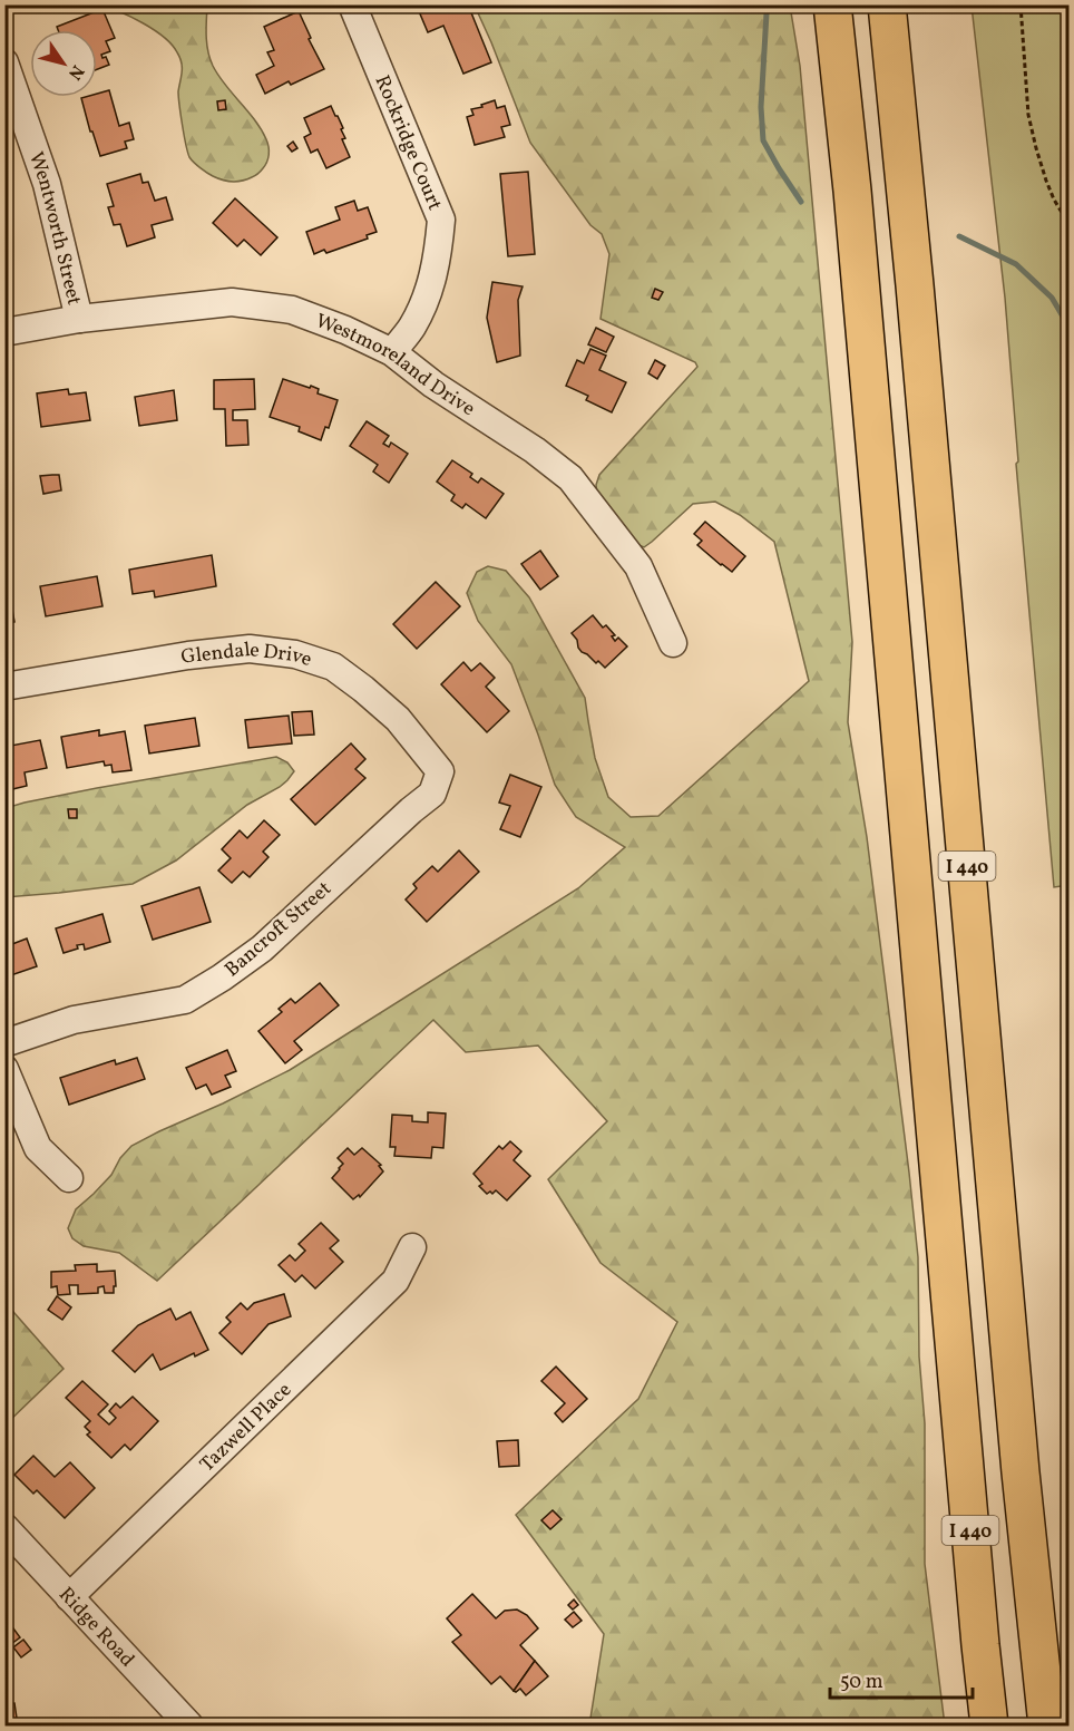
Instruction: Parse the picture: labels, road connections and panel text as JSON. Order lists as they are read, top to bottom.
{
  "streets": {
    "highway": ["I 440"],
    "street": [
      "Rockridge Court",
      "Wentworth Street",
      "Westmoreland Drive",
      "Glendale Drive",
      "Bancroft Street",
      "Tazwell Place",
      "Ridge Road"
    ]
  },
  "crossings": [
    ["Rockridge Court", "Westmoreland Drive"],
    ["Wentworth Street", "Westmoreland Drive"],
    ["Glendale Drive", "Bancroft Street"],
    ["Tazwell Place", "Ridge Road"]
  ],
  "scale_bar": "50 m",
  "north": "bottom right"
}
